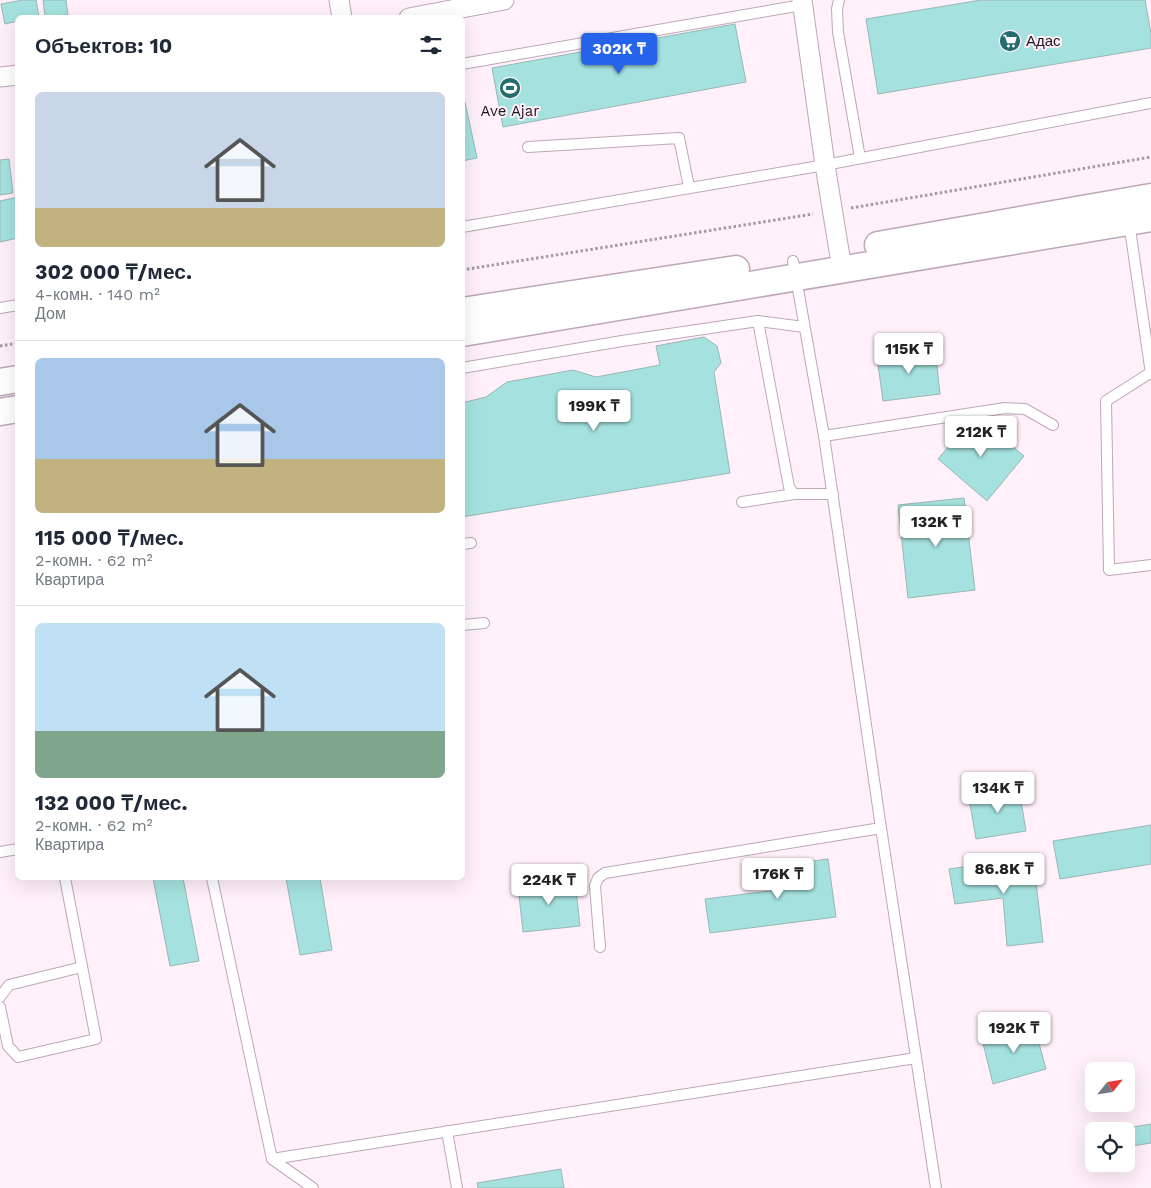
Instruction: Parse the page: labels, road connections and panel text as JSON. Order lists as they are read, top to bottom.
{
  "places": {
    "supermarket": ["Адас"],
    "sports": ["Ave Ajar"]
  },
  "north": "top right",
  "page": {
    "heading": "Объектов: 10",
    "price": [
      "302K ₸",
      "115K ₸",
      "199K ₸",
      "212K ₸",
      "132K ₸",
      "134K ₸",
      "86.8K ₸",
      "176K ₸",
      "224K ₸",
      "192K ₸"
    ],
    "list": [
      {
        "name": "302 000 ₸/мес.",
        "note": "4-комн. · 140 m² · Дом"
      },
      {
        "name": "115 000 ₸/мес.",
        "note": "2-комн. · 62 m² · Квартира"
      },
      {
        "name": "132 000 ₸/мес.",
        "note": "2-комн. · 62 m² · Квартира"
      }
    ]
  }
}
